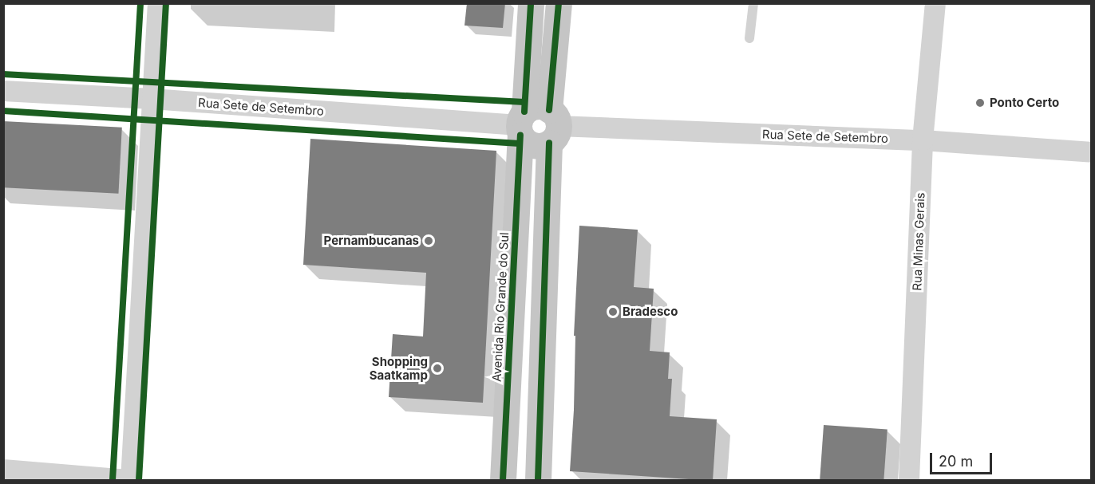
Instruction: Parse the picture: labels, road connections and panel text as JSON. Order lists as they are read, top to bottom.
{
  "streets": {
    "main road": ["Avenida Rio Grande do Sul"],
    "street": ["Rua Sete de Setembro", "Rua Minas Gerais"]
  },
  "crossings": [
    ["Rua Sete de Setembro", "Rua Minas Gerais"],
    ["Rua Sete de Setembro", "Avenida Rio Grande do Sul"]
  ],
  "places": [
    "Ponto Certo",
    "Pernambucanas",
    "Bradesco",
    "Shopping Saatkamp"
  ],
  "scale_bar": "20 m"
}
